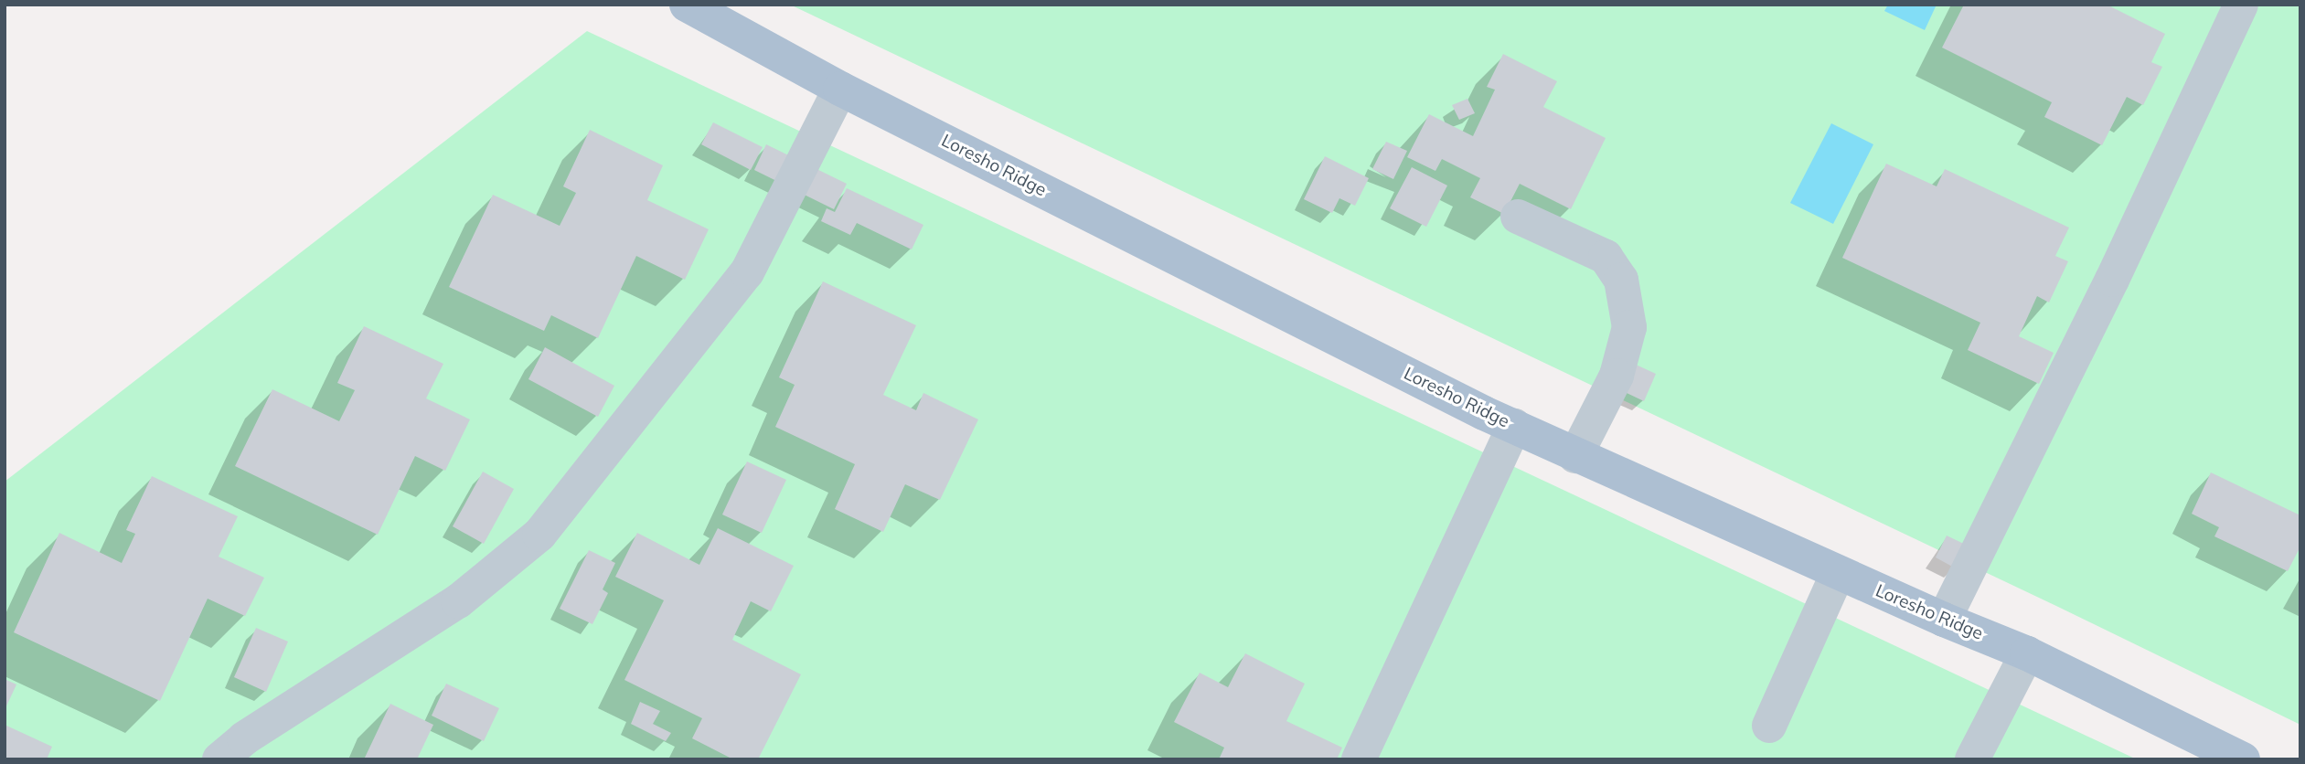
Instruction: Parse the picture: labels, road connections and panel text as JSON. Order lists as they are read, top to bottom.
{
  "streets": {
    "main road": ["Loresho Ridge"]
  }
}
